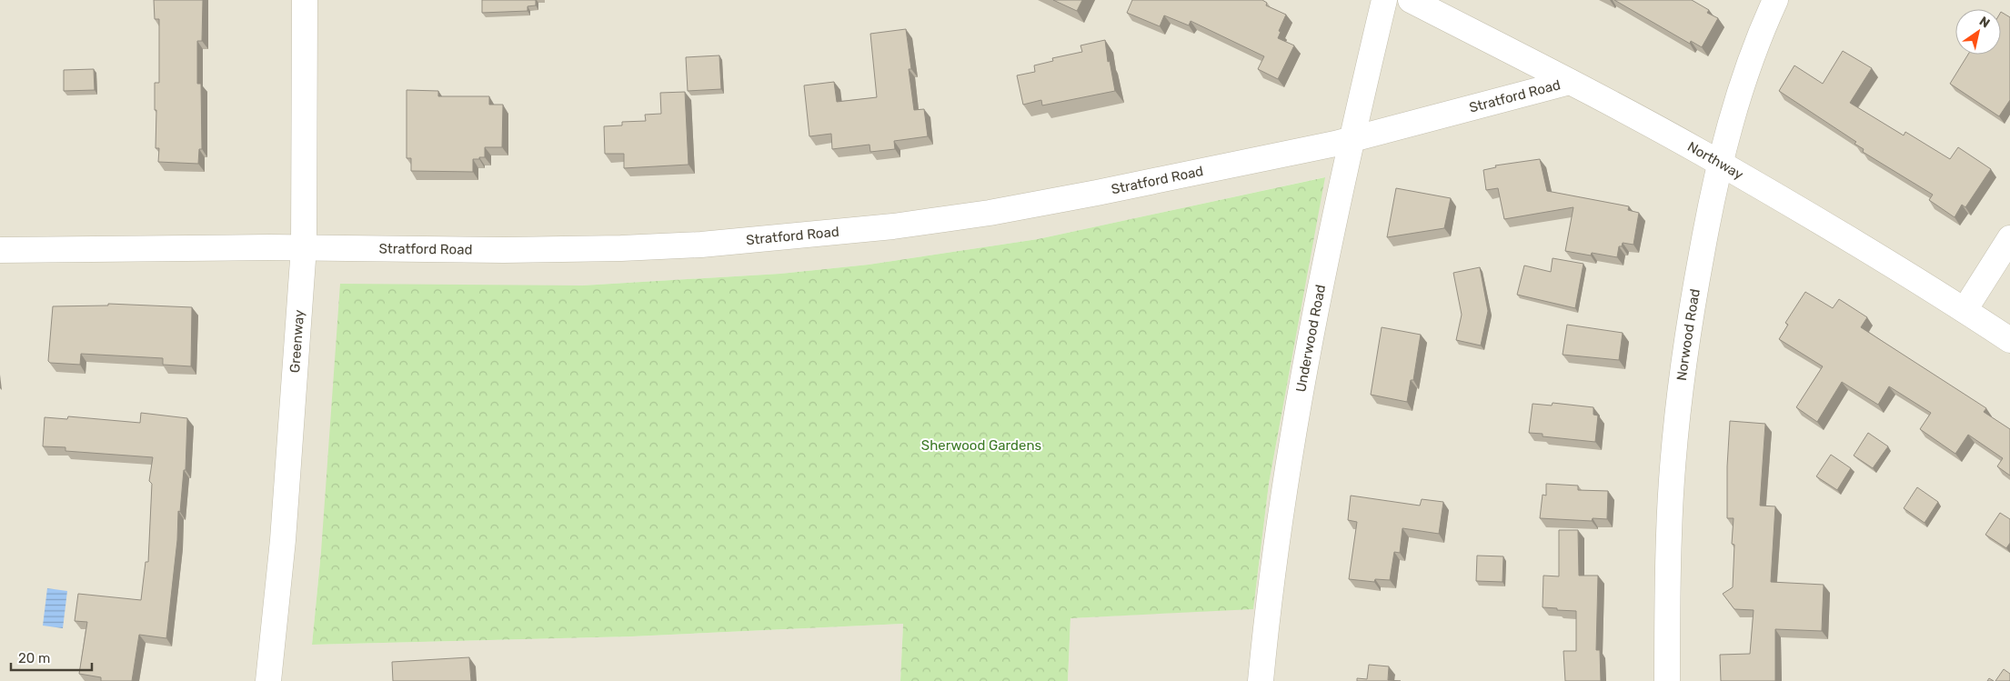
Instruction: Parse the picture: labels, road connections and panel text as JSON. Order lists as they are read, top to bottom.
{
  "streets": {
    "street": [
      "Stratford Road",
      "Northway",
      "Norwood Road",
      "Underwood Road",
      "Greenway"
    ]
  },
  "crossings": [
    ["Stratford Road", "Northway"],
    ["Stratford Road", "Underwood Road"],
    ["Stratford Road", "Greenway"],
    ["Northway", "Norwood Road"]
  ],
  "parks": ["Sherwood Gardens"],
  "scale_bar": "20 m",
  "north": "top right"
}
